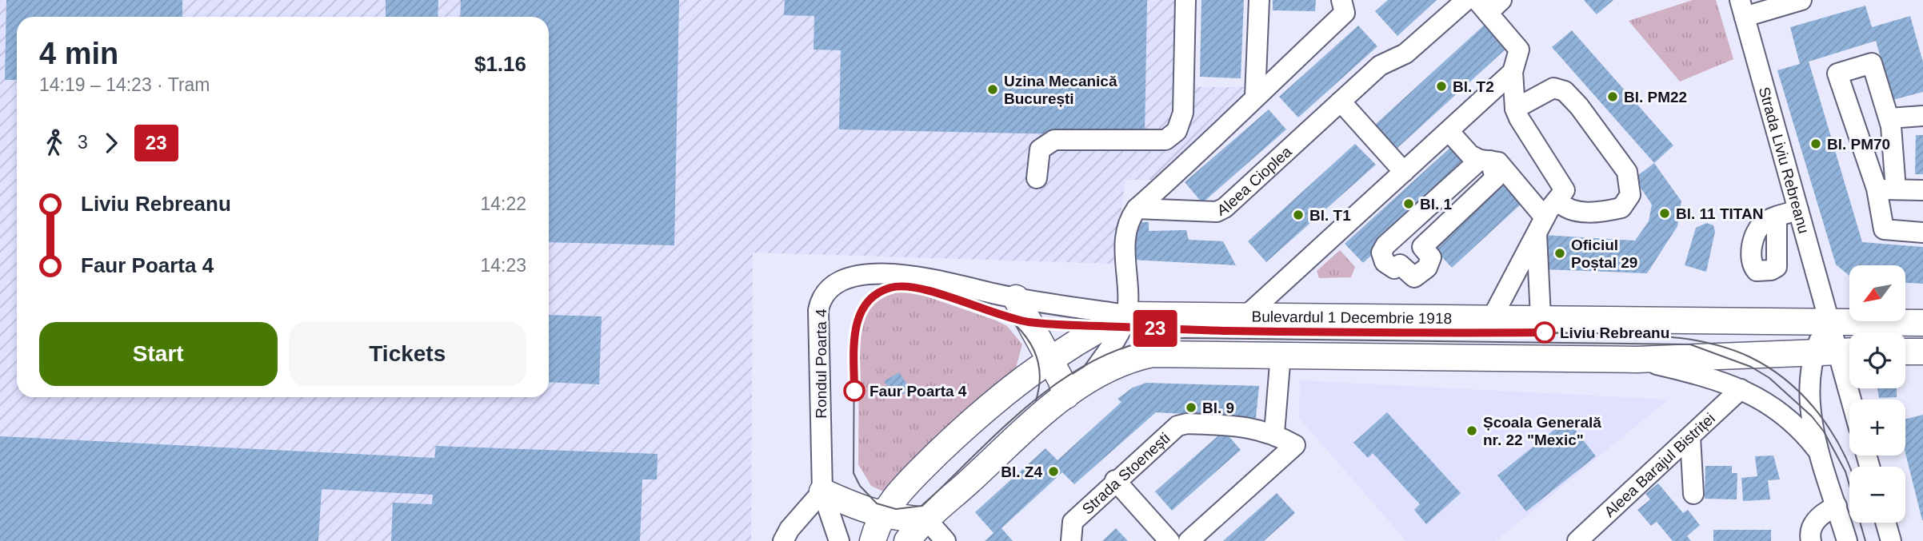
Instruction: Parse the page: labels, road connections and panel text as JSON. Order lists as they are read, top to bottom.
{
  "streets": {
    "main road": ["Bulevardul 1 Decembrie 1918"],
    "street": [
      "Strada Liviu Rebreanu",
      "Aleea Cioplea",
      "Rondul Poarta 4",
      "Aleea Barajul Bistriței",
      "Strada Stoenești"
    ]
  },
  "crossings": [
    ["Strada Liviu Rebreanu", "Bulevardul 1 Decembrie 1918"],
    ["Strada Liviu Rebreanu", "Aleea Barajul Bistriței"],
    ["Bulevardul 1 Decembrie 1918", "Rondul Poarta 4"]
  ],
  "places": [
    "Bl. T2",
    "Uzina Mecanică București",
    "Bl. PM22",
    "Bl. PM70",
    "Bl. 1",
    "Bl. 11 TITAN",
    "Bl. T1",
    "Oficiul Poștal 29",
    "Liviu Rebreanu",
    "Faur Poarta 4",
    "Bl. 9",
    "Școala Generală nr. 22 \"Mexic\"",
    "Bl. Z4"
  ],
  "lines": ["tram line 23"],
  "north": "bottom left",
  "page": {
    "on_map": "23",
    "heading": ["4 min", "14:19 – 14:23 · Tram", "$1.16"],
    "legs": ["3", "23"],
    "list": [
      {
        "name": "Liviu Rebreanu",
        "value": "14:22"
      },
      {
        "name": "Faur Poarta 4",
        "value": "14:23"
      }
    ],
    "map_buttons": ["+", "−"],
    "buttons": ["Start", "Tickets"]
  }
}
